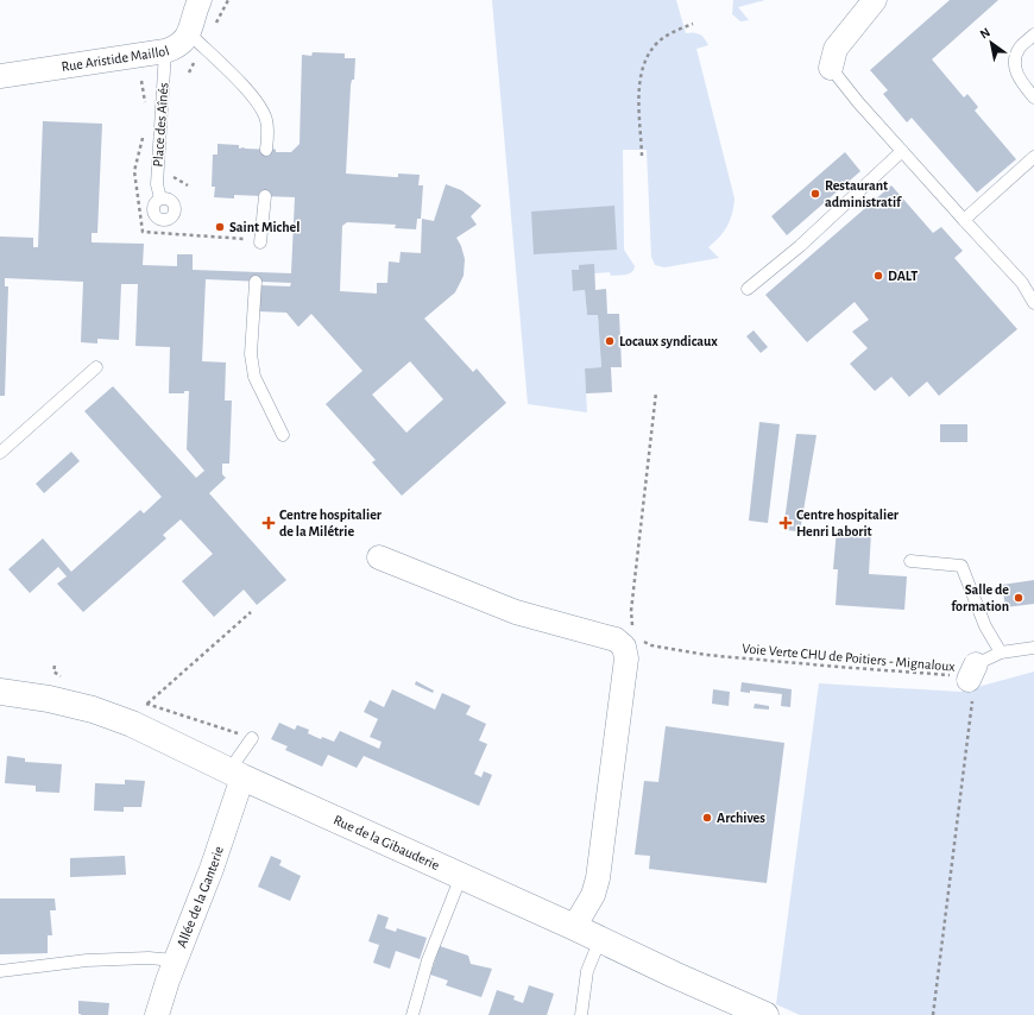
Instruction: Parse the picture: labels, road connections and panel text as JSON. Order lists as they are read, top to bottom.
{
  "streets": {
    "street": ["Rue Aristide Maillol", "Rue de la Gibauderie", "Allée de la Ganterie"],
    "lane": ["Place des Aînés"],
    "path": ["Voie Verte CHU de Poitiers - Mignaloux"]
  },
  "crossings": [
    ["Rue Aristide Maillol", "Place des Aînés"],
    ["Rue de la Gibauderie", "Allée de la Ganterie"]
  ],
  "places": {
    "other": [
      "Restaurant administratif",
      "Saint Michel",
      "DALT",
      "Locaux syndicaux",
      "Salle de formation",
      "Archives"
    ],
    "health": ["Centre hospitalier de la Milétrie", "Centre hospitalier Henri Laborit"]
  },
  "north": "top left"
}
